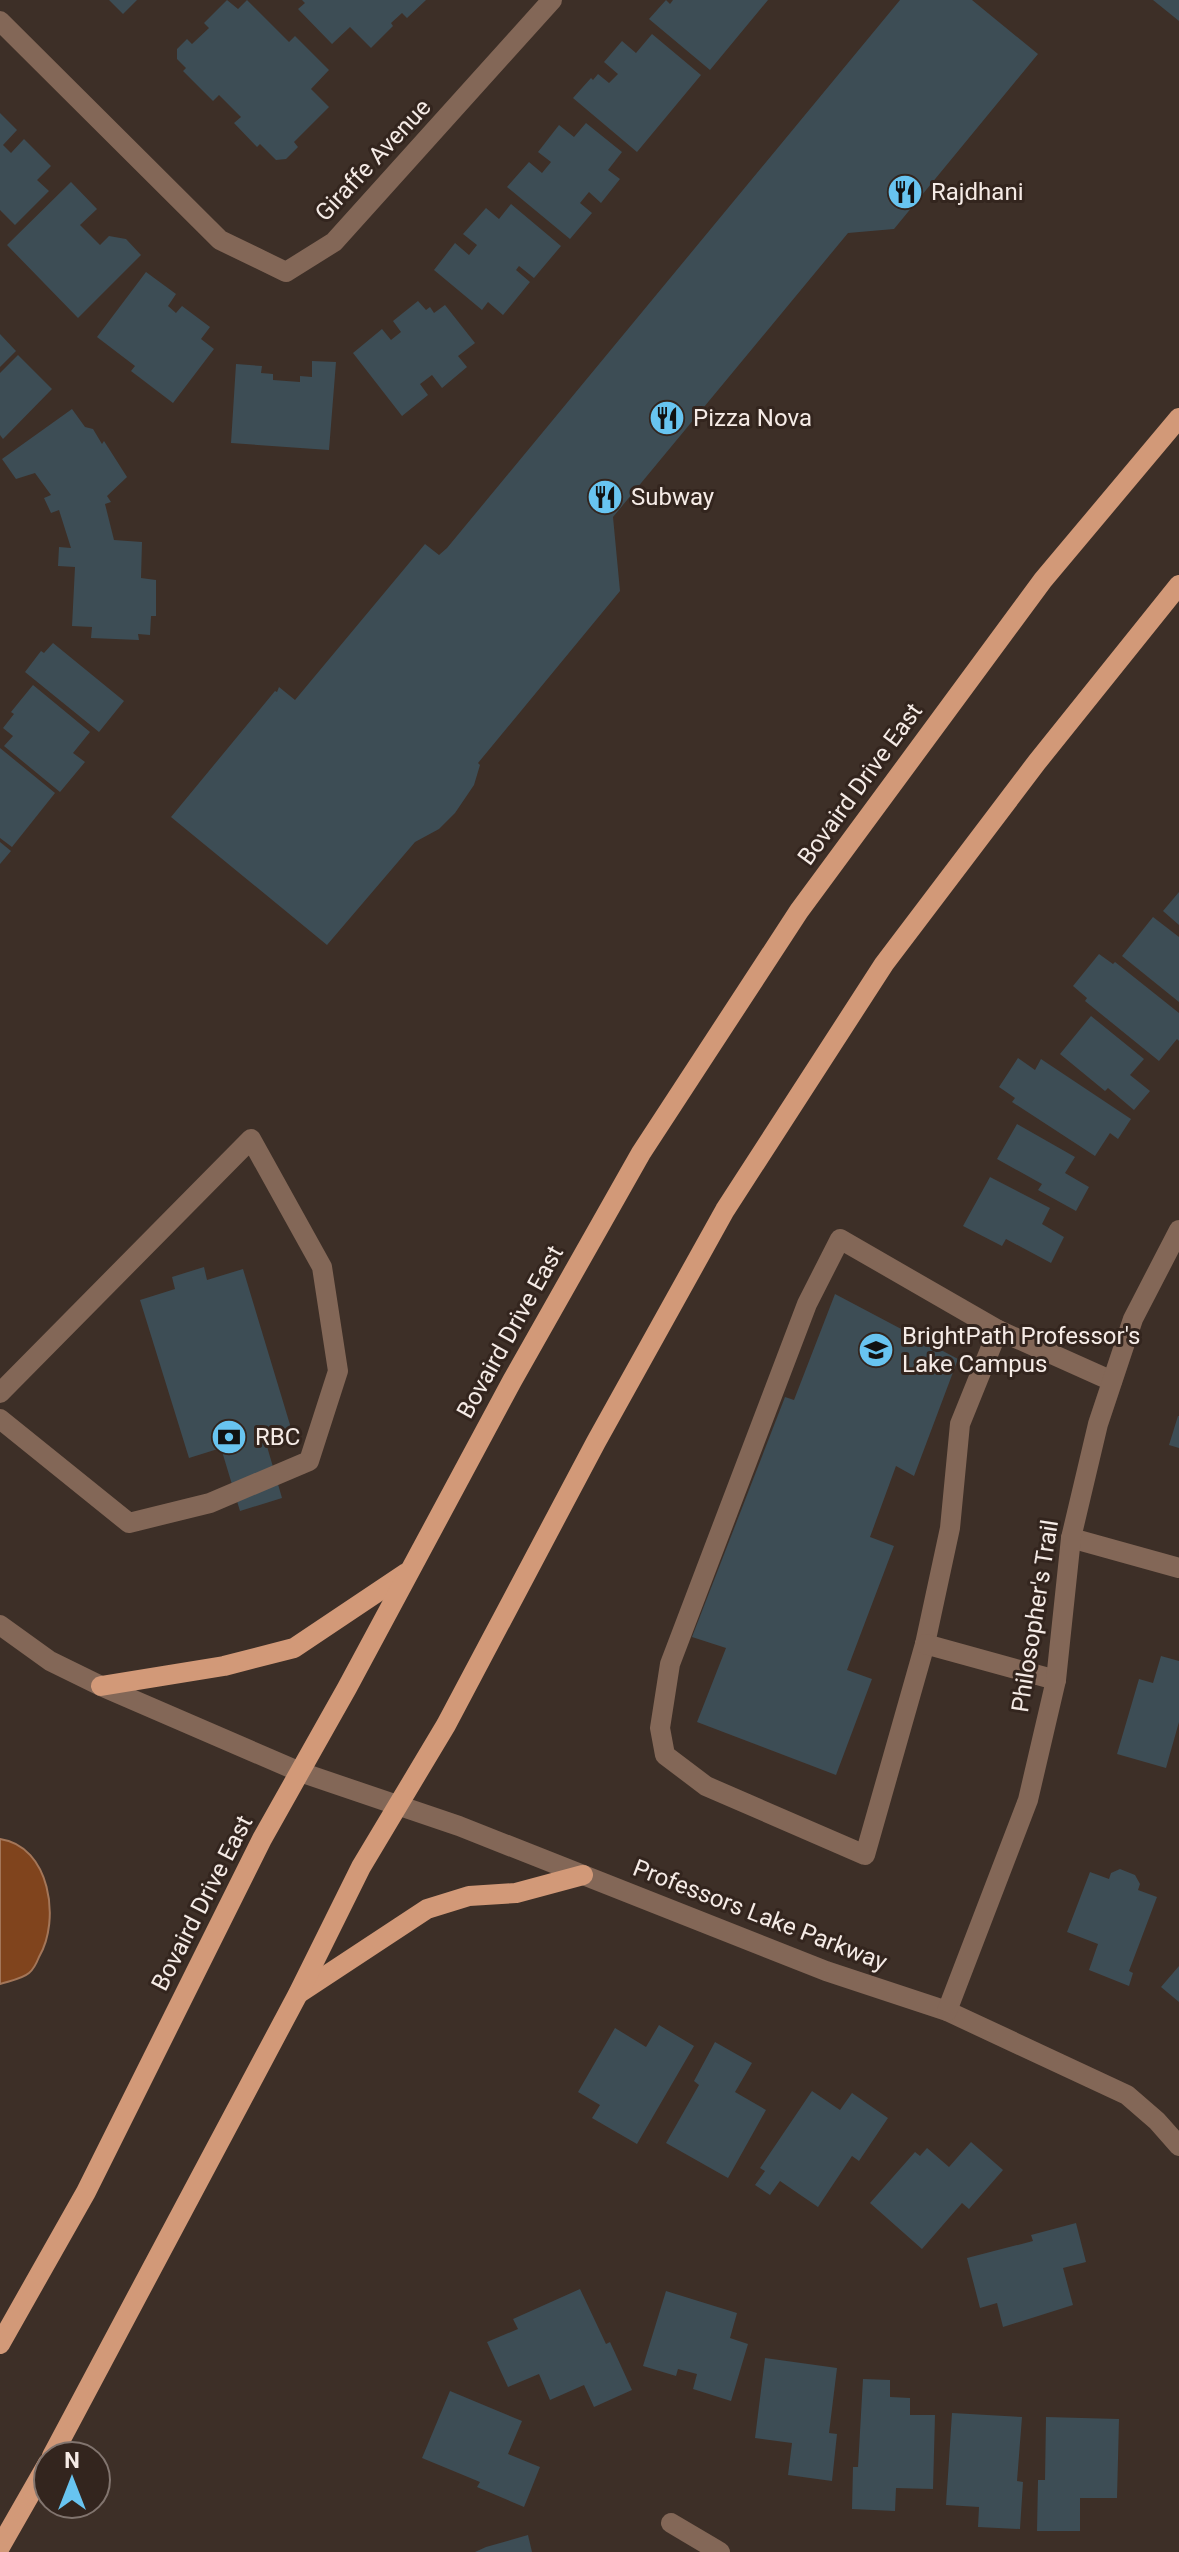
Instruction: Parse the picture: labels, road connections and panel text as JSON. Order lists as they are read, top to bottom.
{
  "streets": {
    "main road": ["Bovaird Drive East"],
    "street": ["Giraffe Avenue", "Philosopher's Trail", "Professors Lake Parkway"]
  },
  "crossings": [
    ["Bovaird Drive East", "Professors Lake Parkway"],
    ["Philosopher's Trail", "Professors Lake Parkway"]
  ],
  "places": {
    "restaurant": ["Rajdhani", "Pizza Nova", "Subway"],
    "school or university": ["BrightPath Professor's Lake Campus"],
    "bank": ["RBC"]
  },
  "north": "top"
}
